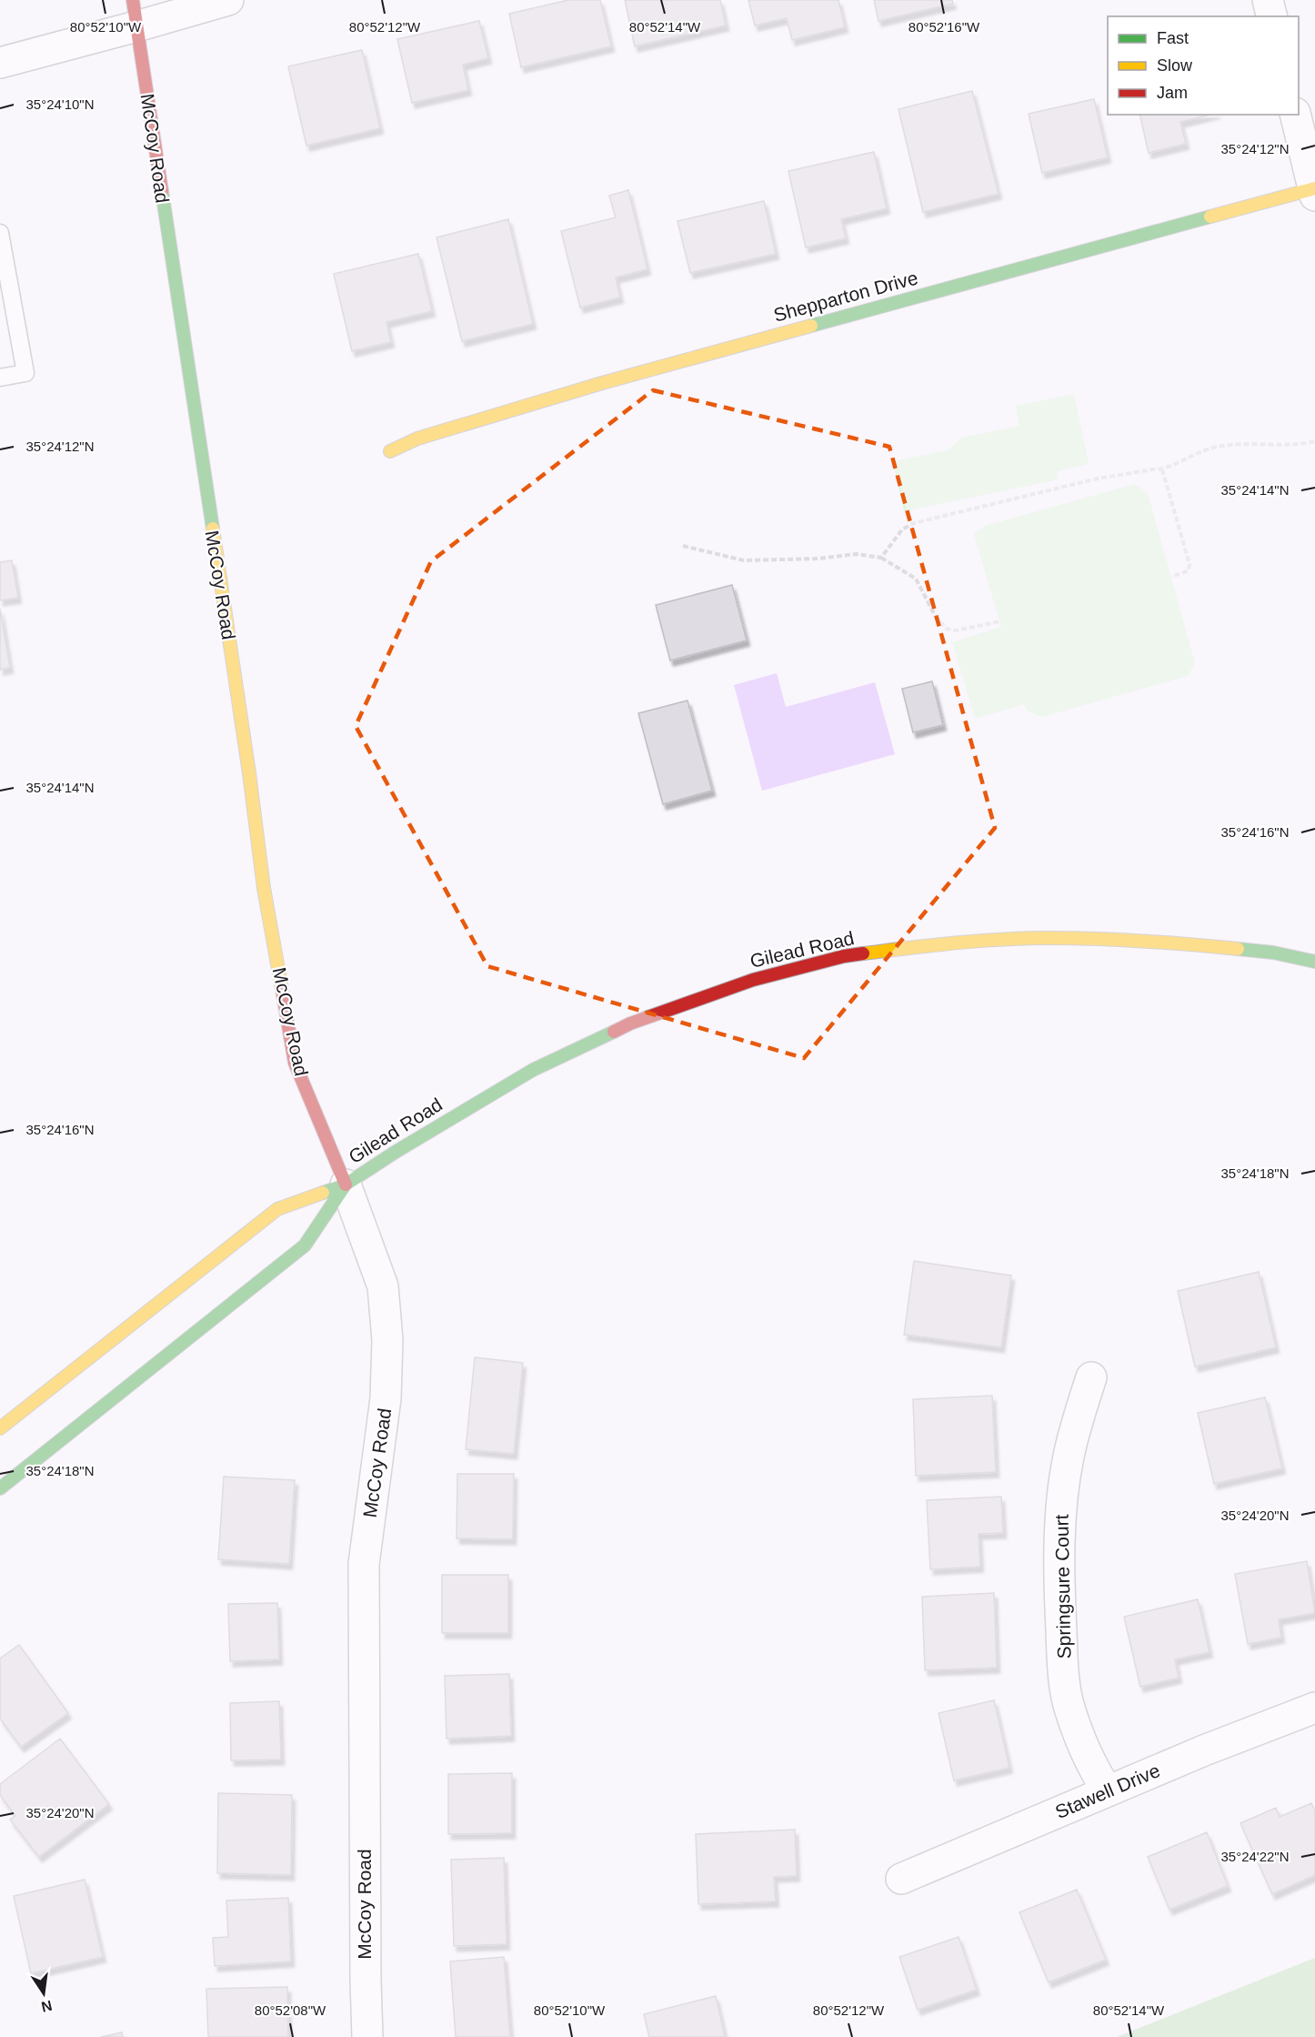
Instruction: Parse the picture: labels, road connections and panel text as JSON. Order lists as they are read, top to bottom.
{
  "streets": {
    "main road": ["McCoy Road", "Shepparton Drive", "Gilead Road"],
    "street": ["Springsure Court", "Stawell Drive"]
  },
  "crossings": [
    ["McCoy Road", "Gilead Road"],
    ["Springsure Court", "Stawell Drive"]
  ],
  "legend": ["Fast", "Slow", "Jam"],
  "north": "bottom",
  "coordinates": [
    "80°52'10\"W",
    "80°52'12\"W",
    "80°52'14\"W",
    "80°52'16\"W",
    "35°24'10\"N",
    "35°24'12\"N",
    "35°24'14\"N",
    "35°24'16\"N",
    "35°24'18\"N",
    "35°24'20\"N",
    "35°24'22\"N",
    "80°52'08\"W"
  ]
}
